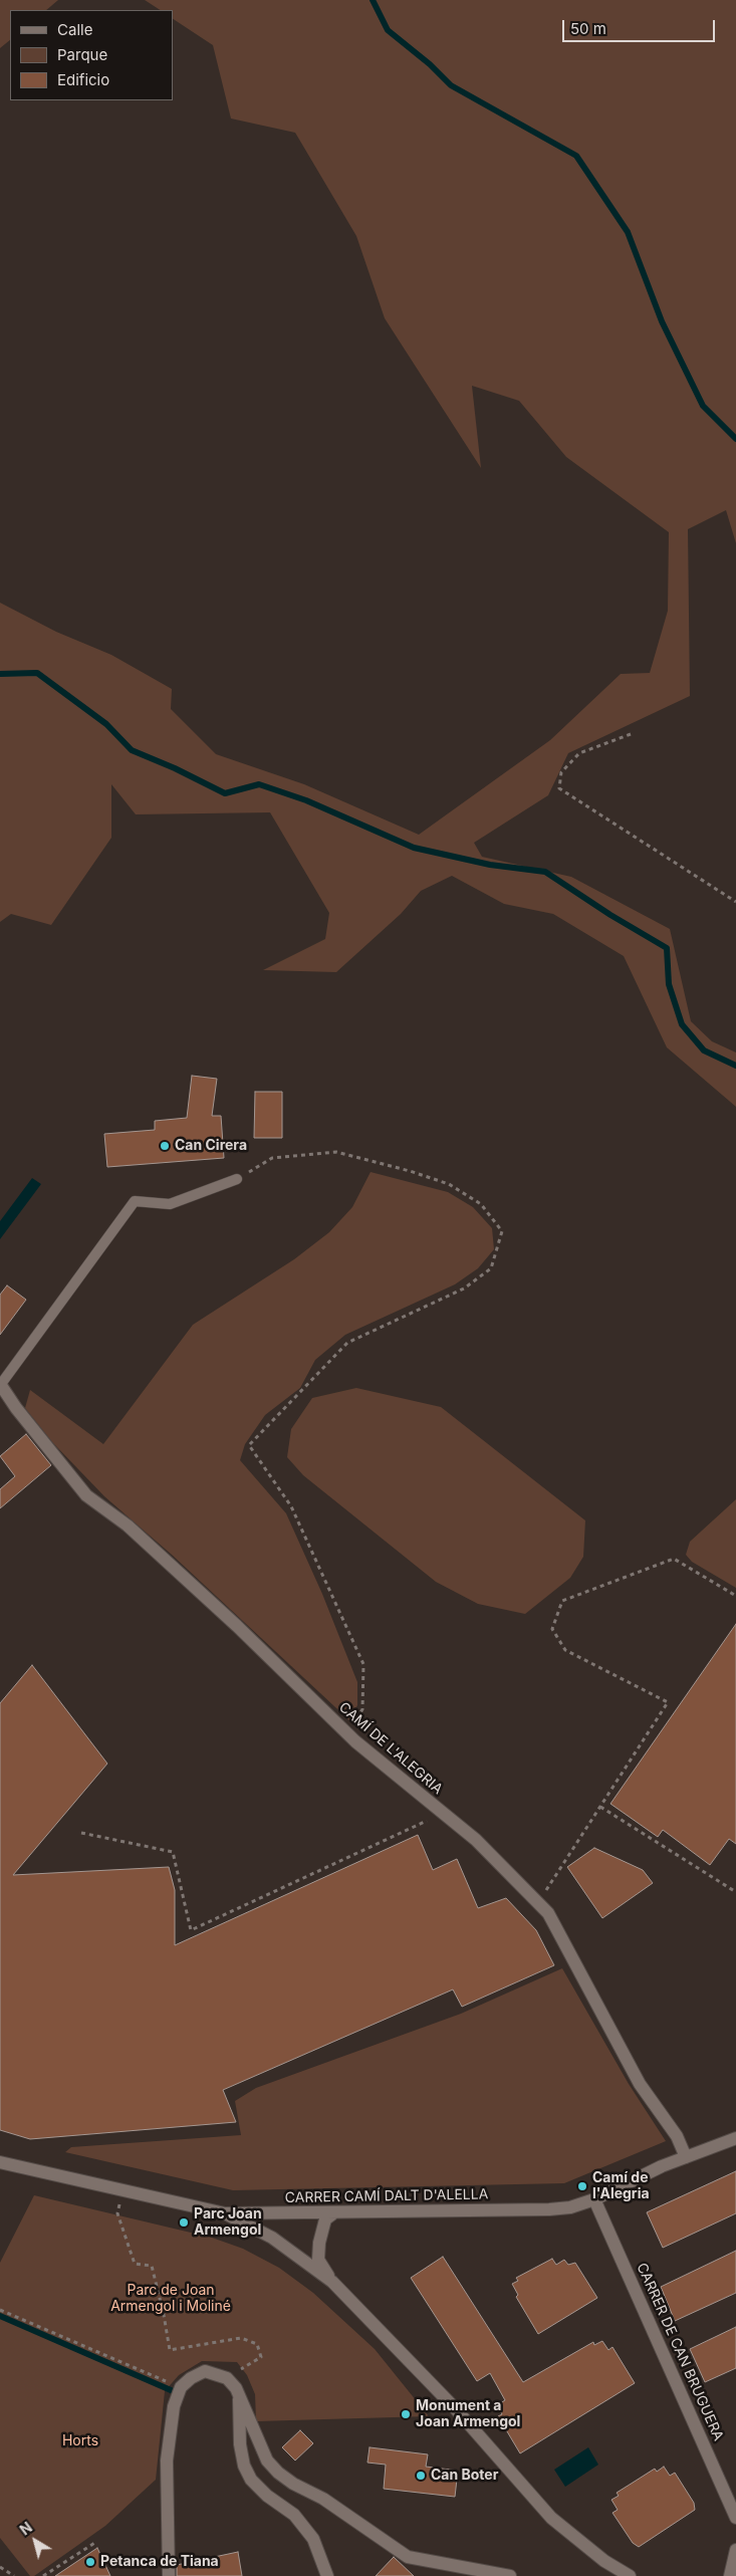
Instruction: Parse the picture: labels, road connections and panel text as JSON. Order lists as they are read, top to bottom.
{
  "streets": {
    "street": ["CAMÍ DE L'ALEGRIA", "CARRER CAMÍ DALT D'ALELLA", "CARRER DE CAN BRUGUERA"]
  },
  "crossings": [
    ["CAMÍ DE L'ALEGRIA", "CARRER CAMÍ DALT D'ALELLA"],
    ["CARRER CAMÍ DALT D'ALELLA", "CARRER DE CAN BRUGUERA"]
  ],
  "parks": ["Parc de Joan Armengol i Moliné", "Horts"],
  "places": [
    "Can Cirera",
    "Camí de l'Alegria",
    "Parc Joan Armengol",
    "Monument a Joan Armengol",
    "Can Boter",
    "Petanca de Tiana"
  ],
  "legend": ["Calle", "Parque", "Edificio"],
  "scale_bar": "50 m",
  "north": "top left"
}
